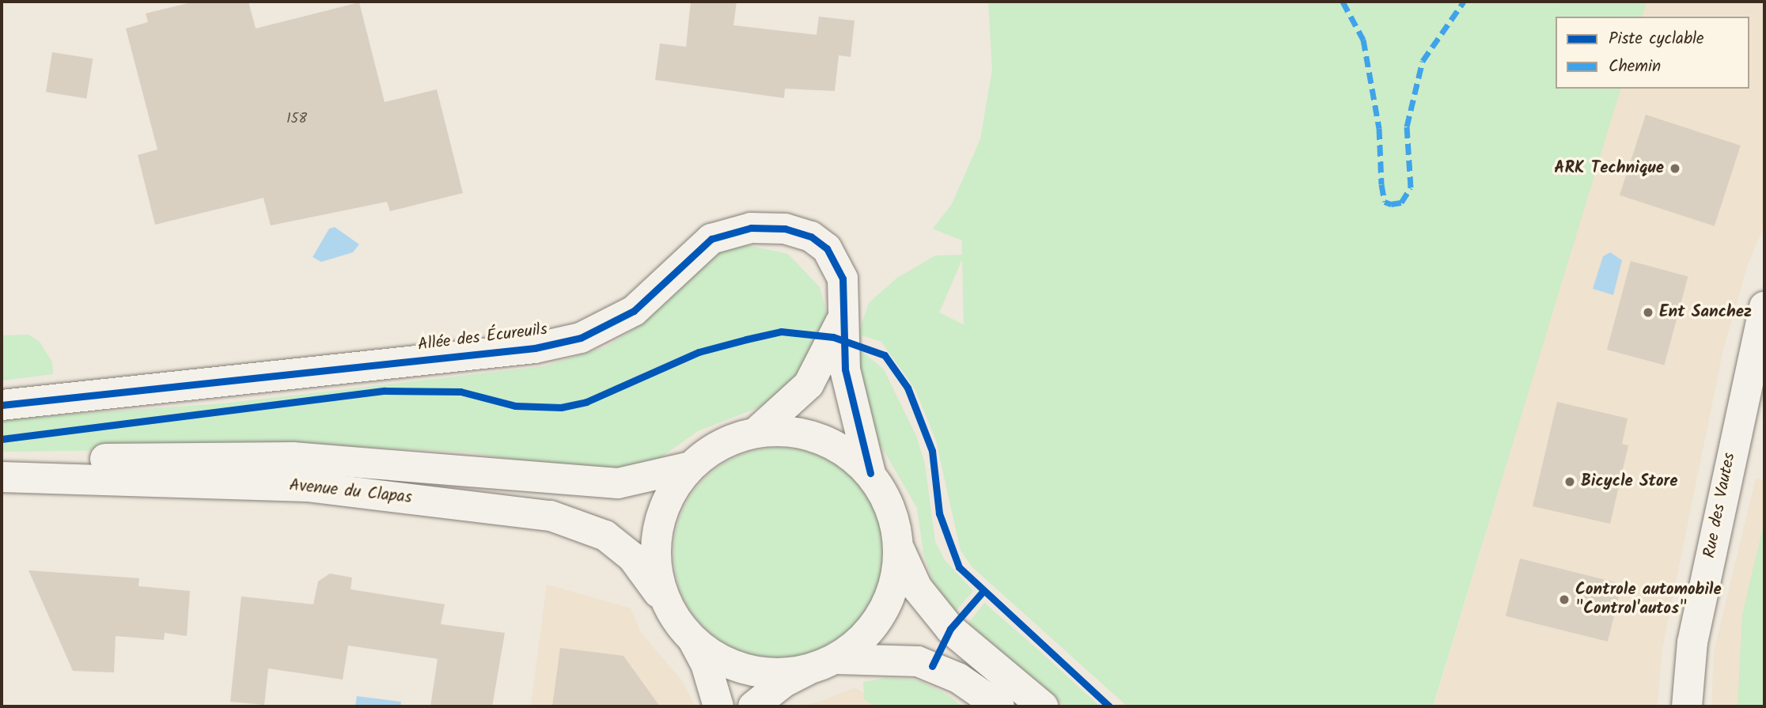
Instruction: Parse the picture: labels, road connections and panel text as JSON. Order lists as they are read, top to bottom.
{
  "streets": {
    "main road": ["Allée des Écureuils", "Avenue du Clapas", "Rue des Vautes"]
  },
  "places": [
    "ARK Technique",
    "Ent Sanchez",
    "Bicycle Store",
    "Controle automobile \"Control'autos\""
  ],
  "house_numbers": ["158"],
  "legend": ["Piste cyclable", "Chemin"]
}
